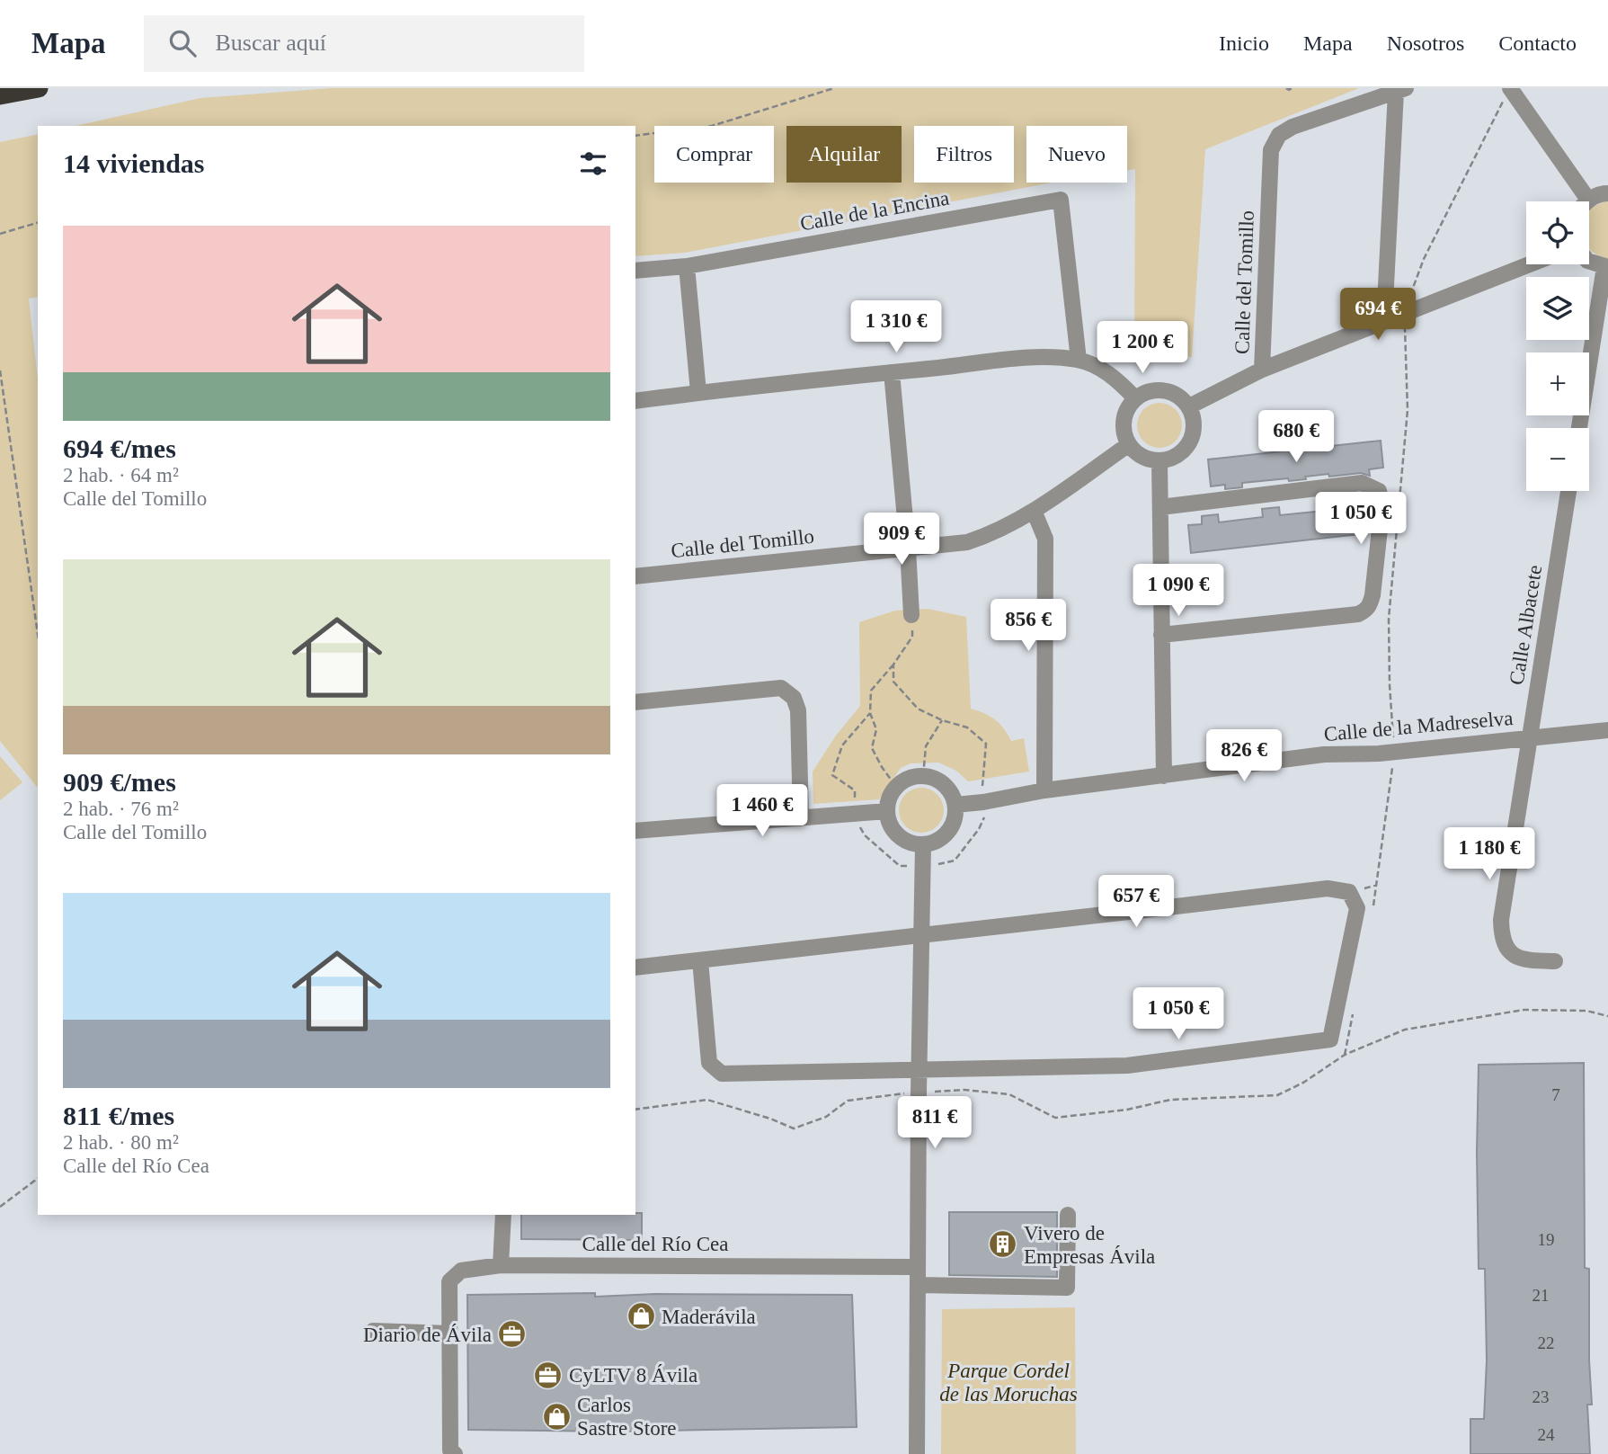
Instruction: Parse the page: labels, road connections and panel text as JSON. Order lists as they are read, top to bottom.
{
  "streets": {
    "street": [
      "Calle de la Encina",
      "Calle del Tomillo",
      "Calle Albacete",
      "Calle de la Madreselva",
      "Calle del Río Cea"
    ]
  },
  "crossings": [
    ["Calle Albacete", "Calle de la Madreselva"]
  ],
  "parks": ["Parque Cordel de las Moruchas"],
  "places": {
    "building": ["Vivero de Empresas Ávila"],
    "shop": ["Maderávila", "Carlos Sastre Store"],
    "office": ["Diario de Ávila", "CyLTV 8 Ávila"]
  },
  "house_numbers": [
    "7",
    "19",
    "21",
    "22",
    "23",
    "24"
  ],
  "page": {
    "header": "Mapa",
    "search": "Buscar aquí",
    "nav": [
      "Inicio",
      "Mapa",
      "Nosotros",
      "Contacto"
    ],
    "chip": [
      "Comprar",
      "Alquilar",
      "Filtros",
      "Nuevo"
    ],
    "heading": "14 viviendas",
    "map_buttons": ["+", "−"],
    "list": [
      {
        "name": "694 €/mes",
        "note": "2 hab. · 64 m² · Calle del Tomillo"
      },
      {
        "name": "909 €/mes",
        "note": "2 hab. · 76 m² · Calle del Tomillo"
      },
      {
        "name": "811 €/mes",
        "note": "2 hab. · 80 m² · Calle del Río Cea"
      }
    ],
    "price": [
      "694 €",
      "1 310 €",
      "1 200 €",
      "680 €",
      "1 050 €",
      "909 €",
      "1 090 €",
      "856 €",
      "826 €",
      "1 460 €",
      "1 180 €",
      "657 €",
      "1 050 €",
      "811 €"
    ]
  }
}
